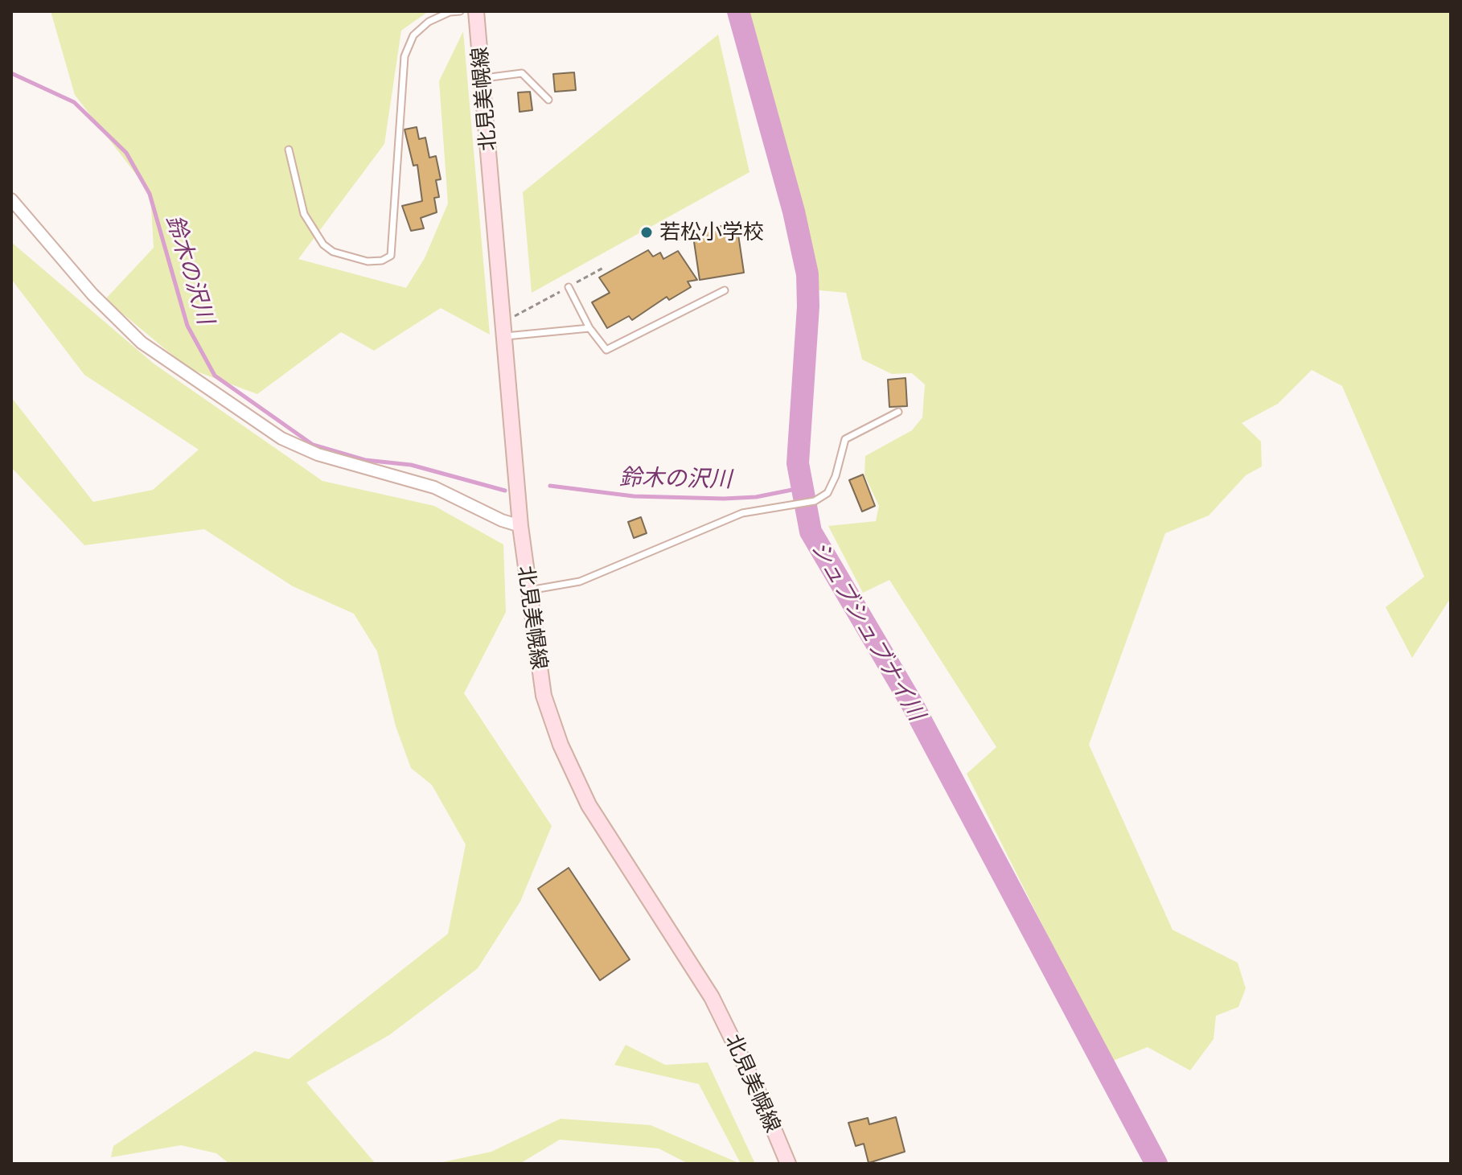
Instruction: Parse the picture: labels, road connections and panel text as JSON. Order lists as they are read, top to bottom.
{
  "streets": {
    "main road": ["北見美幌線"]
  },
  "water": ["鈴木の沢川", "シュブシュブナイ川"],
  "places": ["若松小学校"]
}
